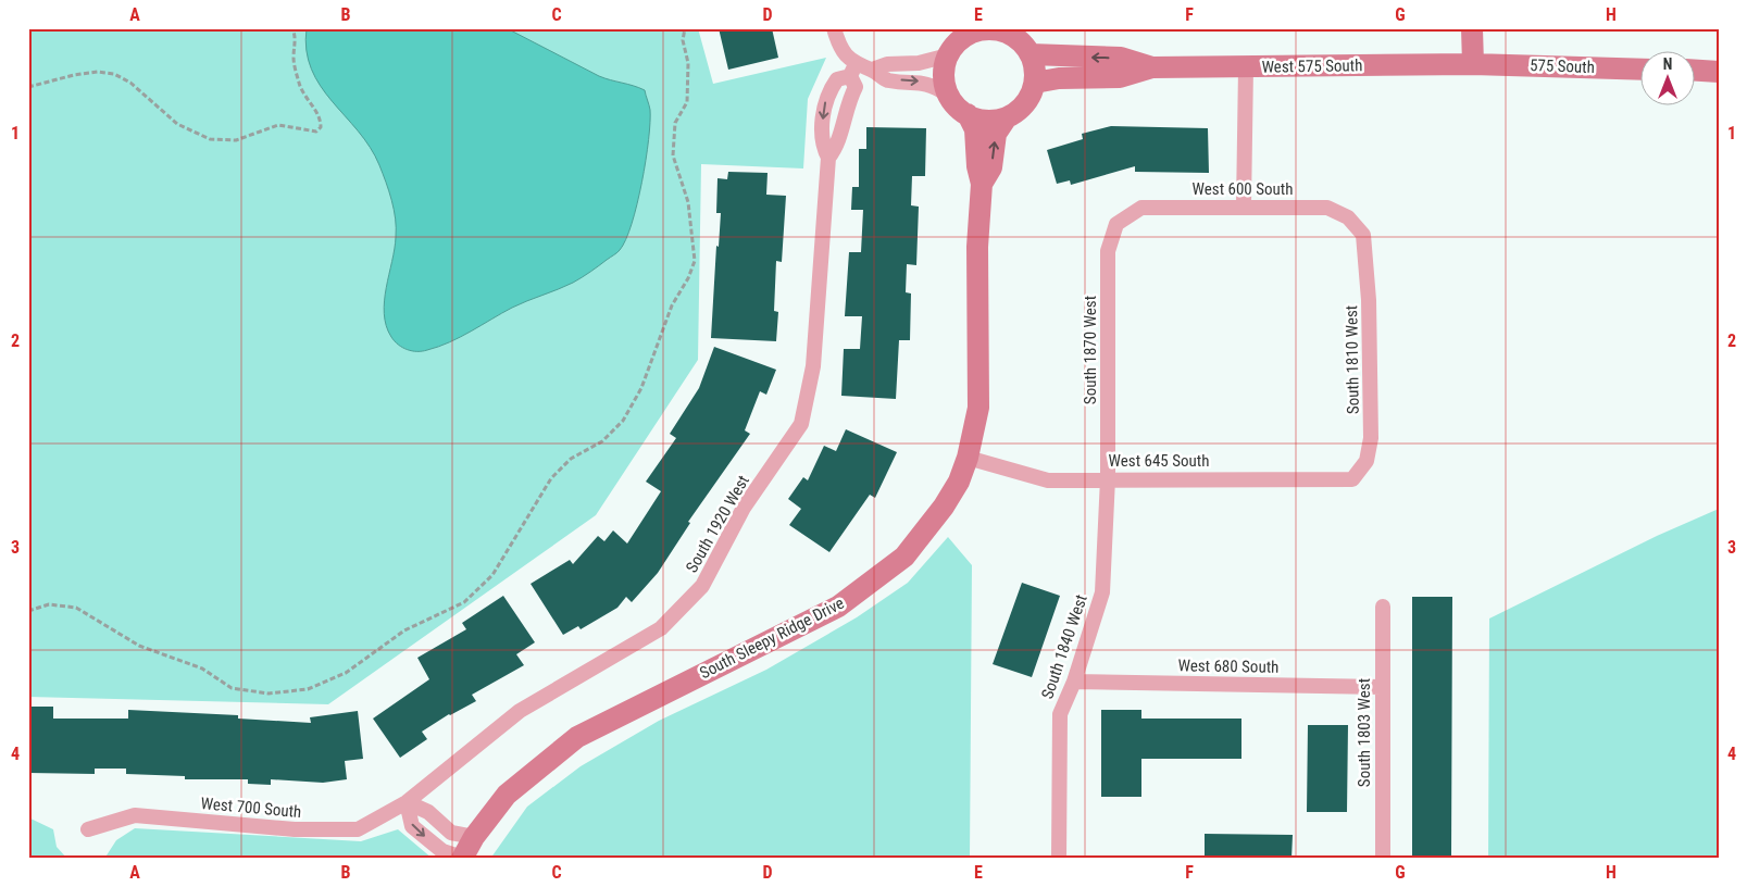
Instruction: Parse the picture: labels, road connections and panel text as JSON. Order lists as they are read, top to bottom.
{
  "streets": {
    "street": [
      "West 575 South",
      "575 South",
      "West 600 South",
      "South 1870 West",
      "South 1810 West",
      "West 645 South",
      "South 1920 West",
      "South Sleepy Ridge Drive",
      "South 1840 West",
      "West 680 South",
      "South 1803 West",
      "West 700 South"
    ]
  },
  "crossings": [
    ["West 575 South", "575 South"],
    ["West 575 South", "South Sleepy Ridge Drive"],
    ["West 600 South", "South 1870 West"],
    ["West 600 South", "South 1810 West"],
    ["South 1870 West", "West 645 South"],
    ["South 1870 West", "South 1840 West"],
    ["South 1810 West", "West 645 South"],
    ["West 645 South", "South Sleepy Ridge Drive"],
    ["West 645 South", "South 1840 West"],
    ["South 1920 West", "West 700 South"],
    ["South 1840 West", "West 680 South"],
    ["West 680 South", "South 1803 West"]
  ],
  "north": "top",
  "grid": {
    "columns": [
      "A",
      "B",
      "C",
      "D",
      "E",
      "F",
      "G",
      "H"
    ],
    "rows": [
      "1",
      "2",
      "3",
      "4"
    ]
  }
}
